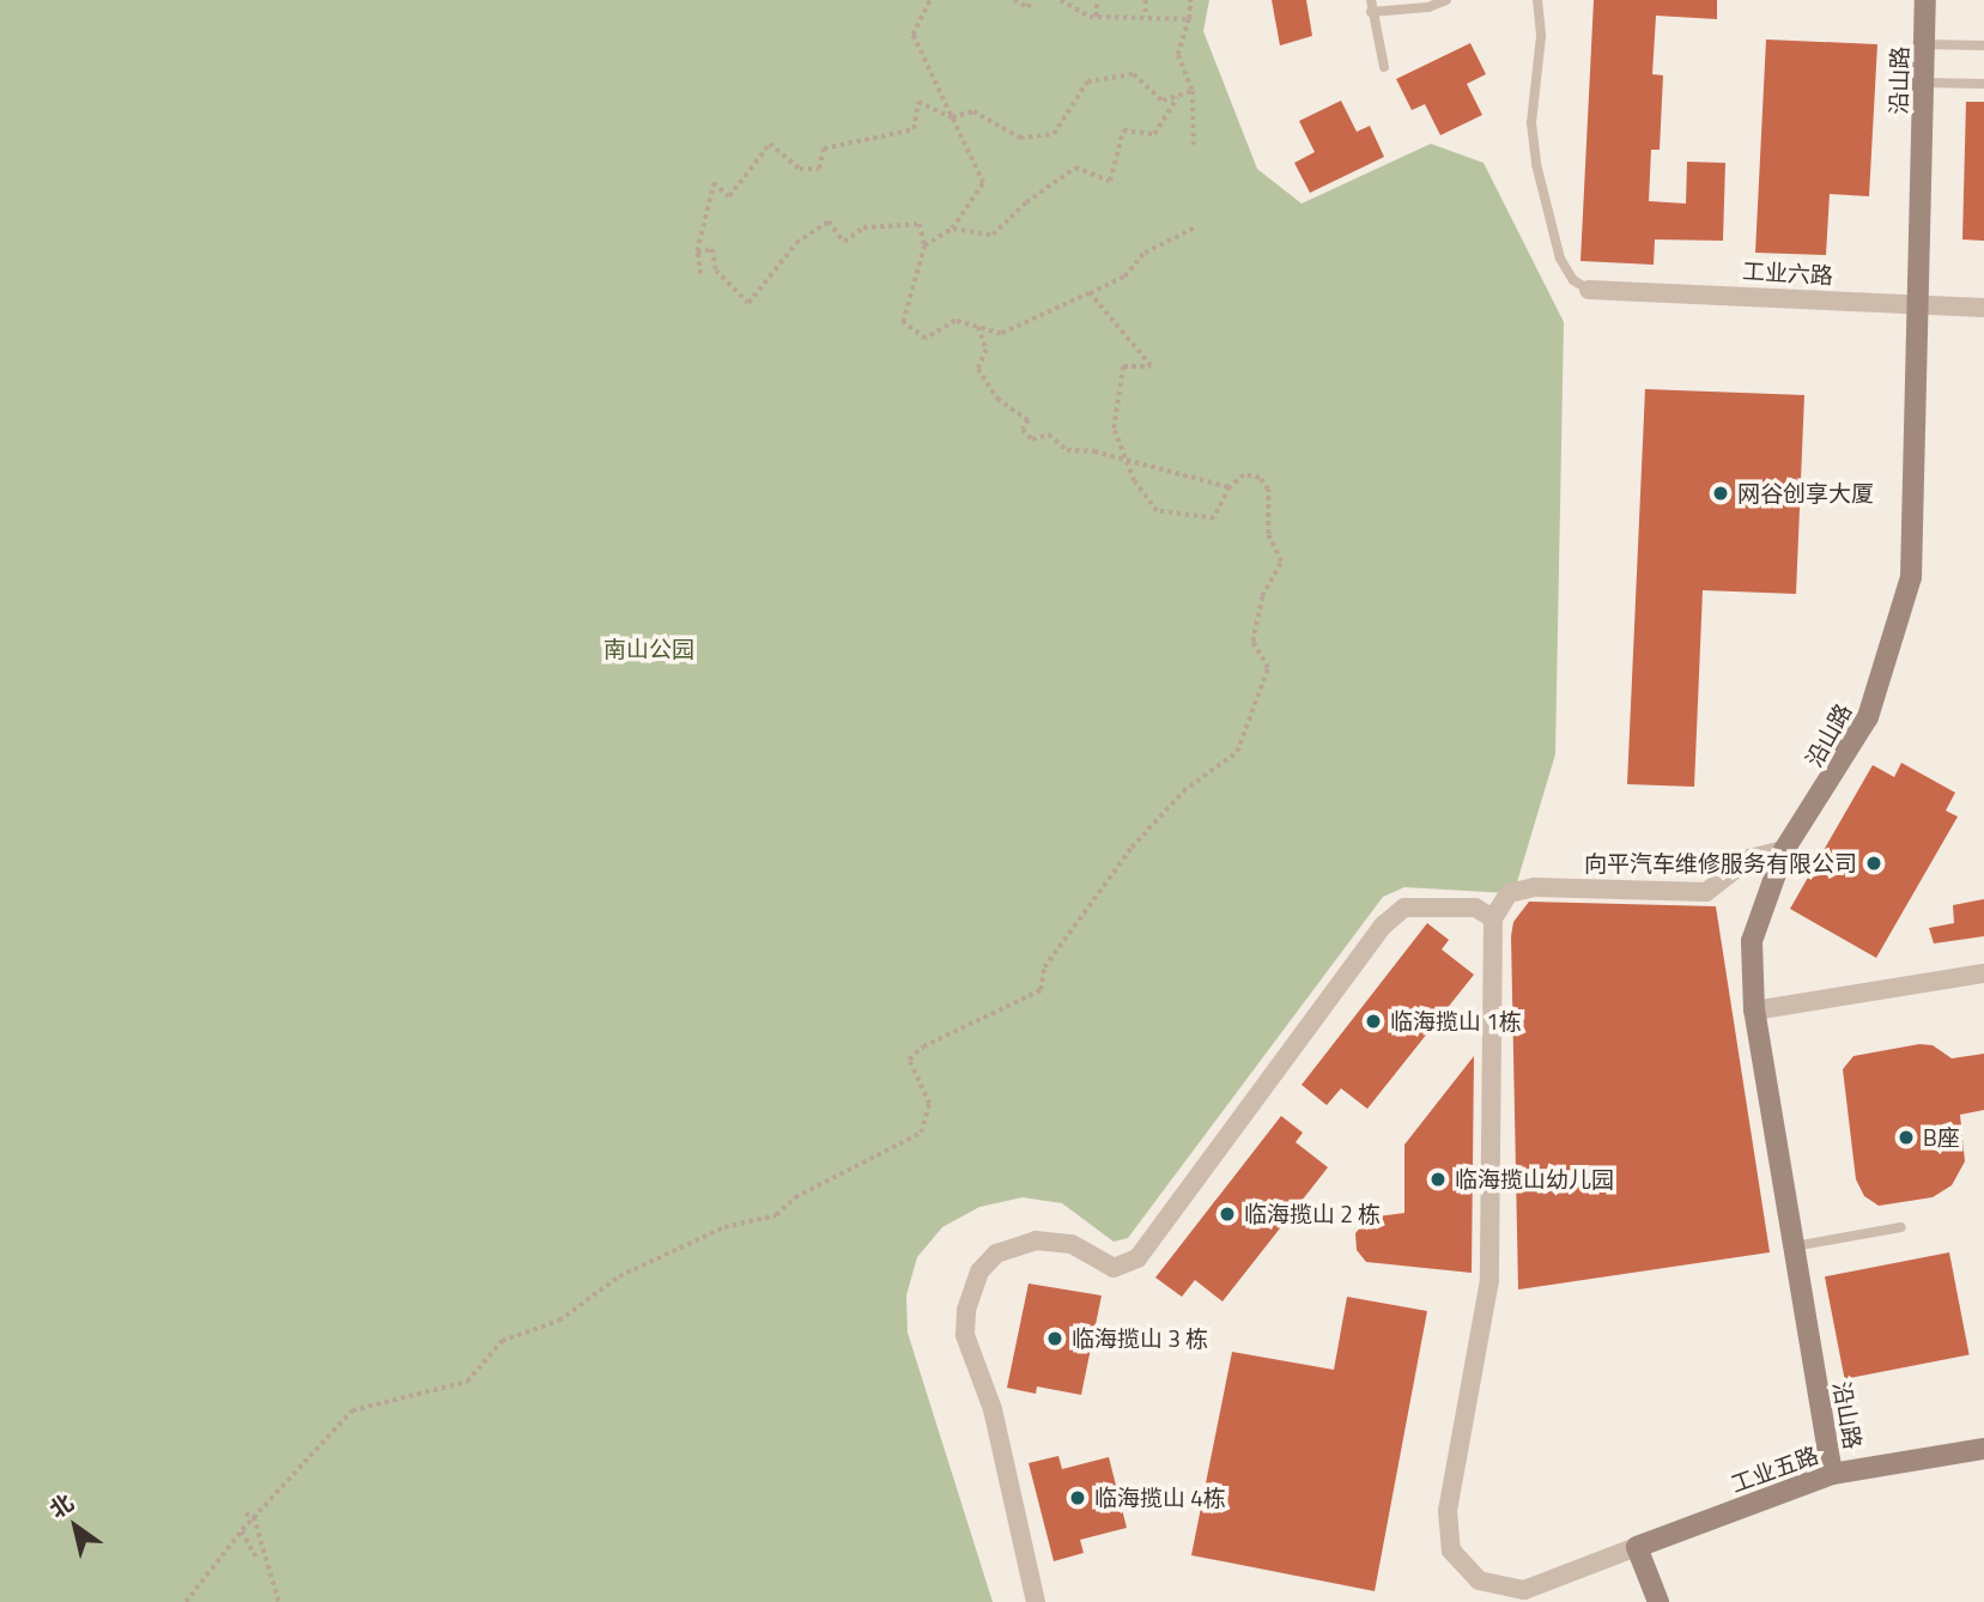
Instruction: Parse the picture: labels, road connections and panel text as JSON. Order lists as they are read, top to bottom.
{
  "streets": {
    "street": ["沿山路", "工业六路", "工业五路"]
  },
  "crossings": [
    ["沿山路", "工业六路"],
    ["沿山路", "工业五路"]
  ],
  "parks": ["南山公园"],
  "places": [
    "网谷创享大厦",
    "向平汽车维修服务有限公司",
    "临海揽山 1栋",
    "B座",
    "临海揽山幼儿园",
    "临海揽山 2 栋",
    "临海揽山 3 栋",
    "临海揽山 4栋"
  ],
  "north": "top left"
}
